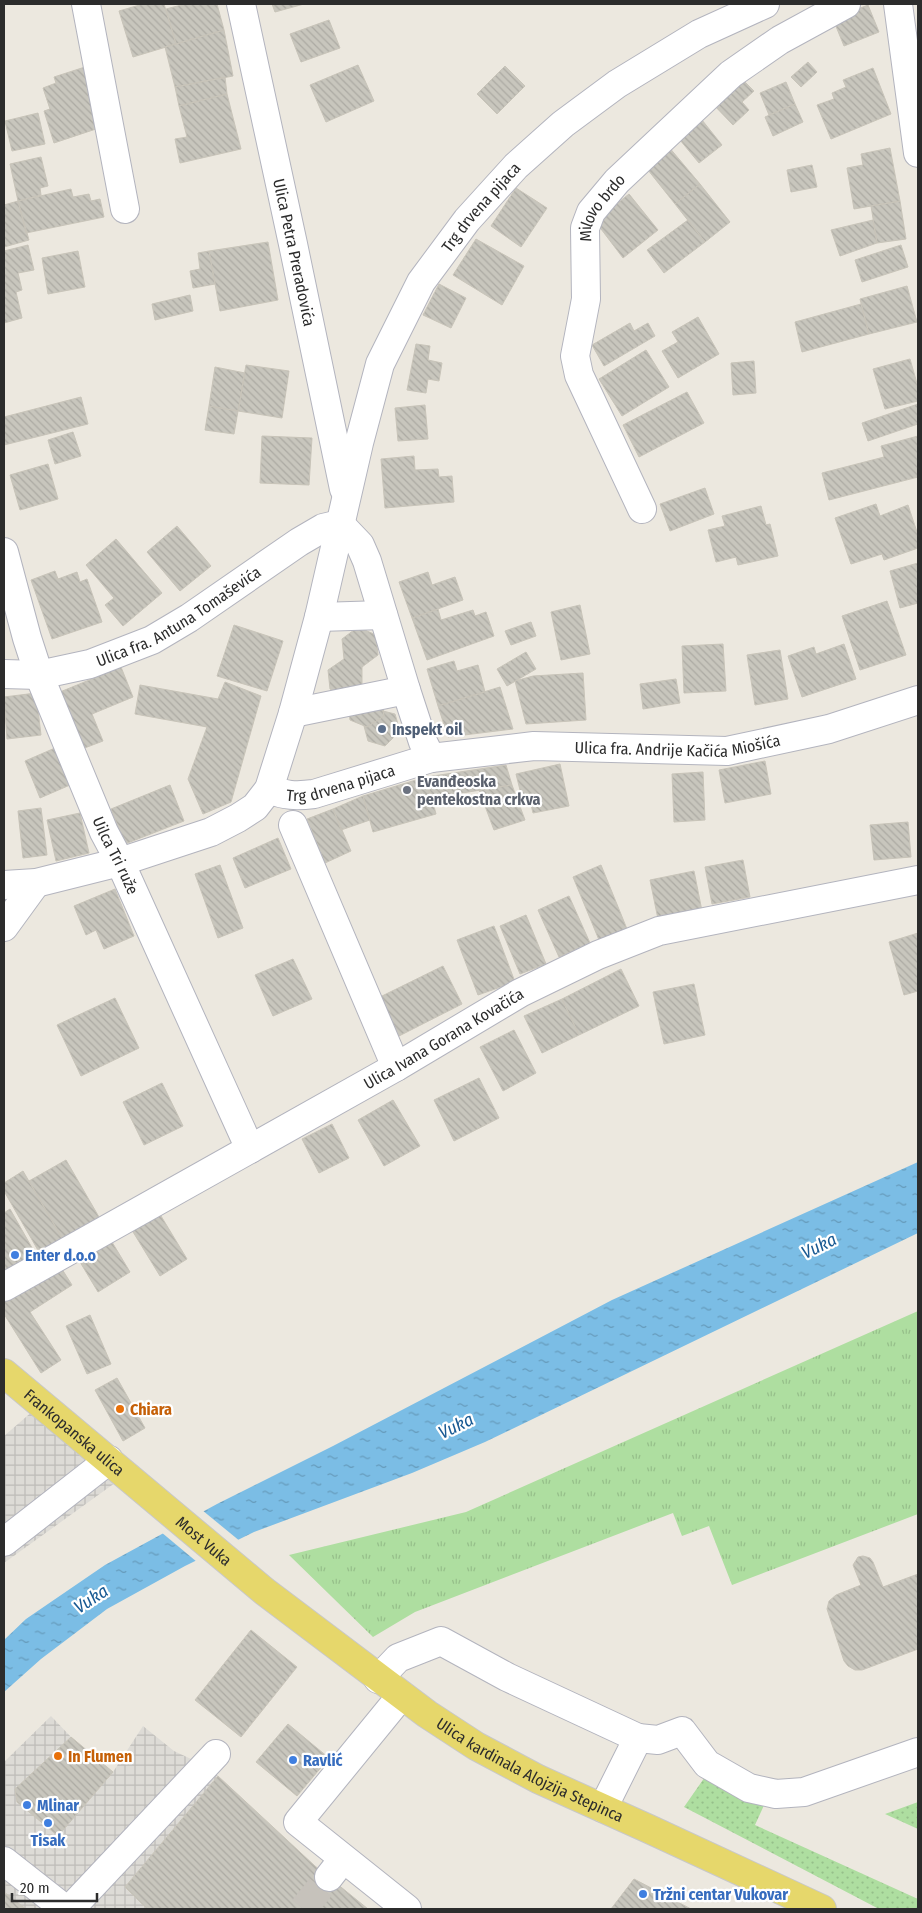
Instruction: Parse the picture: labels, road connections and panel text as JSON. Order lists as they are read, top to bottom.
{
  "streets": {
    "main road": ["Frankopanska ulica", "Most Vuka", "Ulica kardinala Alojzija Stepinca"],
    "street": [
      "Trg drvena pijaca",
      "Milovo brdo",
      "Ulica Petra Preradovića",
      "Ulica fra. Antuna Tomaševića",
      "Ulica fra. Andrije Kačića Miošića",
      "Uilca Tri ruže",
      "Ulica Ivana Gorana Kovačića"
    ]
  },
  "crossings": [
    ["Trg drvena pijaca", "Ulica Petra Preradovića"],
    ["Trg drvena pijaca", "Ulica fra. Antuna Tomaševića"],
    ["Trg drvena pijaca", "Ulica fra. Andrije Kačića Miošića"],
    ["Ulica Petra Preradovića", "Ulica fra. Antuna Tomaševića"],
    ["Ulica fra. Antuna Tomaševića", "Uilca Tri ruže"],
    ["Uilca Tri ruže", "Ulica Ivana Gorana Kovačića"],
    ["Frankopanska ulica", "Most Vuka"],
    ["Most Vuka", "Ulica kardinala Alojzija Stepinca"]
  ],
  "water": ["Vuka"],
  "places": [
    "Inspekt oil",
    "Evanđeoska pentekostna crkva",
    "Enter d.o.o",
    "Chiara",
    "In Flumen",
    "Ravlić",
    "Mlinar",
    "Tisak",
    "Tržni centar Vukovar"
  ],
  "scale_bar": "20 m"
}
